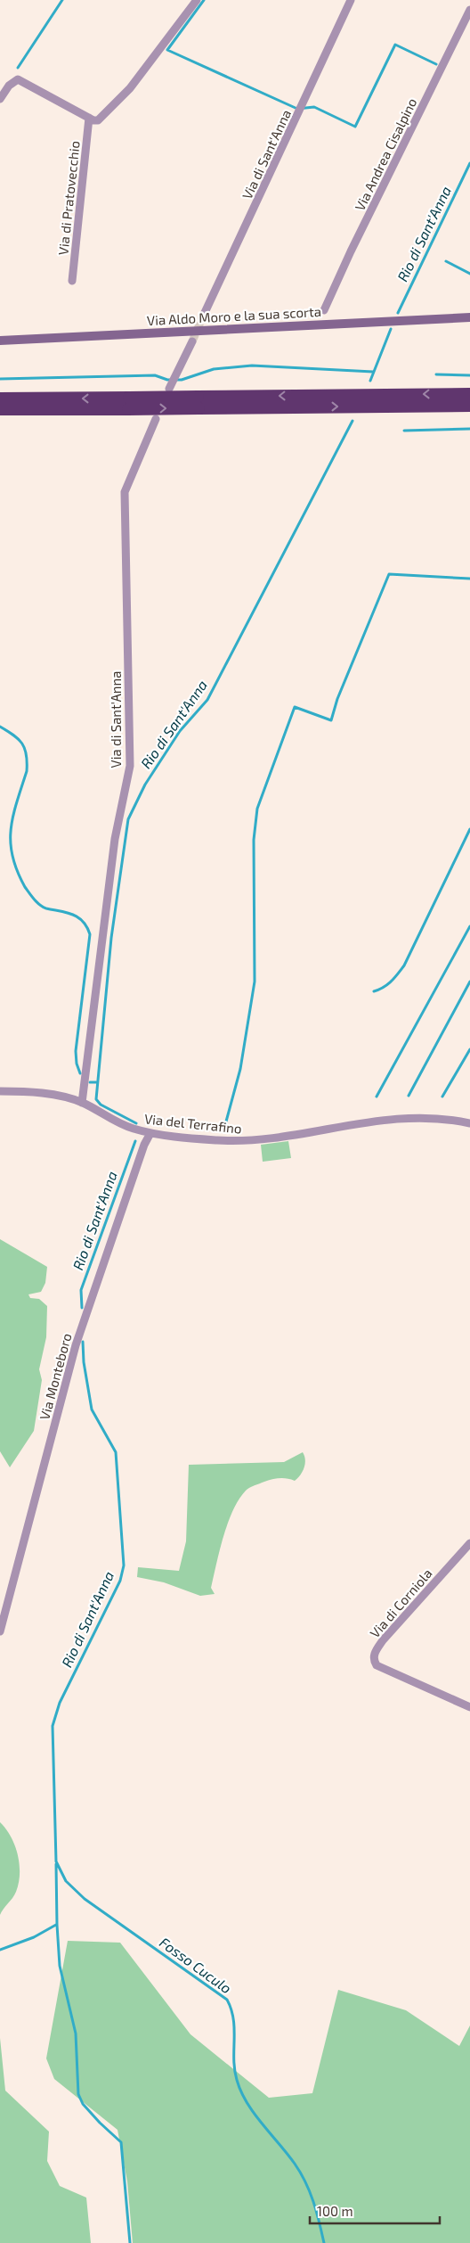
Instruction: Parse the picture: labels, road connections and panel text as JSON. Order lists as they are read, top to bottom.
{
  "streets": {
    "main road": ["Via Aldo Moro e la sua scorta"],
    "street": [
      "Via di Sant'Anna",
      "Via Andrea Cisalpino",
      "Via di Pratovecchio",
      "Via del Terrafino",
      "Via Monteboro",
      "Via di Corniola"
    ]
  },
  "crossings": [
    ["Via di Sant'Anna", "Via del Terrafino"],
    ["Via del Terrafino", "Via Monteboro"]
  ],
  "water": ["Rio di Sant'Anna", "Fosso Cuculo"],
  "scale_bar": "100 m"
}
